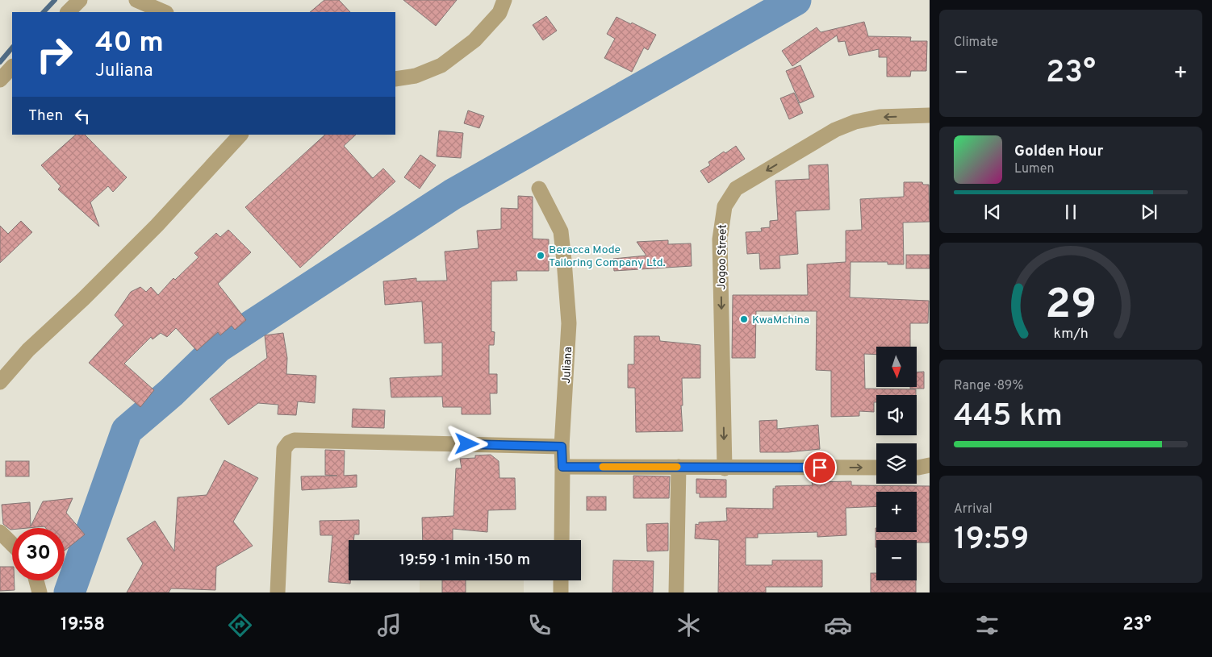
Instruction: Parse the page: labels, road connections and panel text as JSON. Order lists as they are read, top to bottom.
{
  "streets": {
    "street": ["Jogoo Street", "Juliana"]
  },
  "one_way": ["Jogoo Street"],
  "places": ["Beracca Mode Tailoring Company Ltd.", "KwaMchina"],
  "north": "bottom",
  "page": {
    "tile": [
      "Climate",
      ["Range · 89%", "445 km"],
      ["Arrival", "19:59"]
    ],
    "turn": ["40 m", "Juliana"],
    "heat": ["−", "23°", "+"],
    "then": "Then",
    "song": ["Golden Hour", "Lumen"],
    "map_buttons": ["+", "−"],
    "limit": "30",
    "trip": "19:59 · 1 min · 150 m",
    "tabs": ["19:58", "23°"],
    "gauge": ["29", "km/h"]
  }
}
